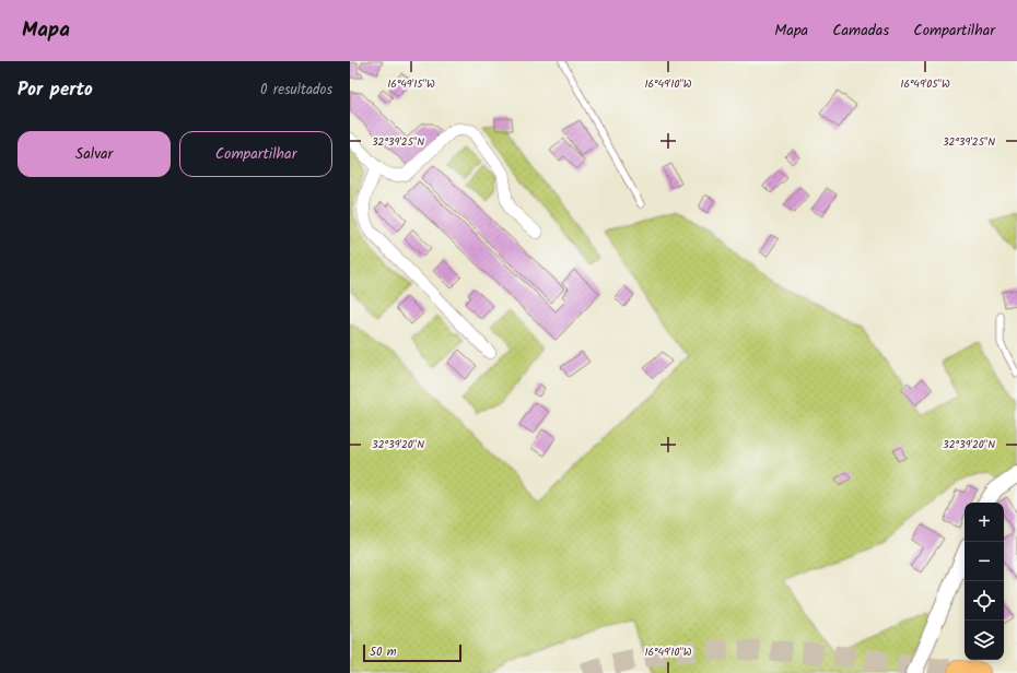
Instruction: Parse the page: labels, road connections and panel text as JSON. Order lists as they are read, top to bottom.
{
  "scale_bar": "50 m",
  "page": {
    "header": "Mapa",
    "nav": ["Mapa", "Camadas", "Compartilhar"],
    "heading": ["Por perto", "0 resultados"],
    "buttons": ["Salvar", "Compartilhar"],
    "map_buttons": ["+", "−"],
    "scale": "50 m"
  },
  "coordinates": [
    "16°49'15\"W",
    "16°49'10\"W",
    "16°49'05\"W",
    "32°39'25\"N",
    "32°39'20\"N"
  ]
}
